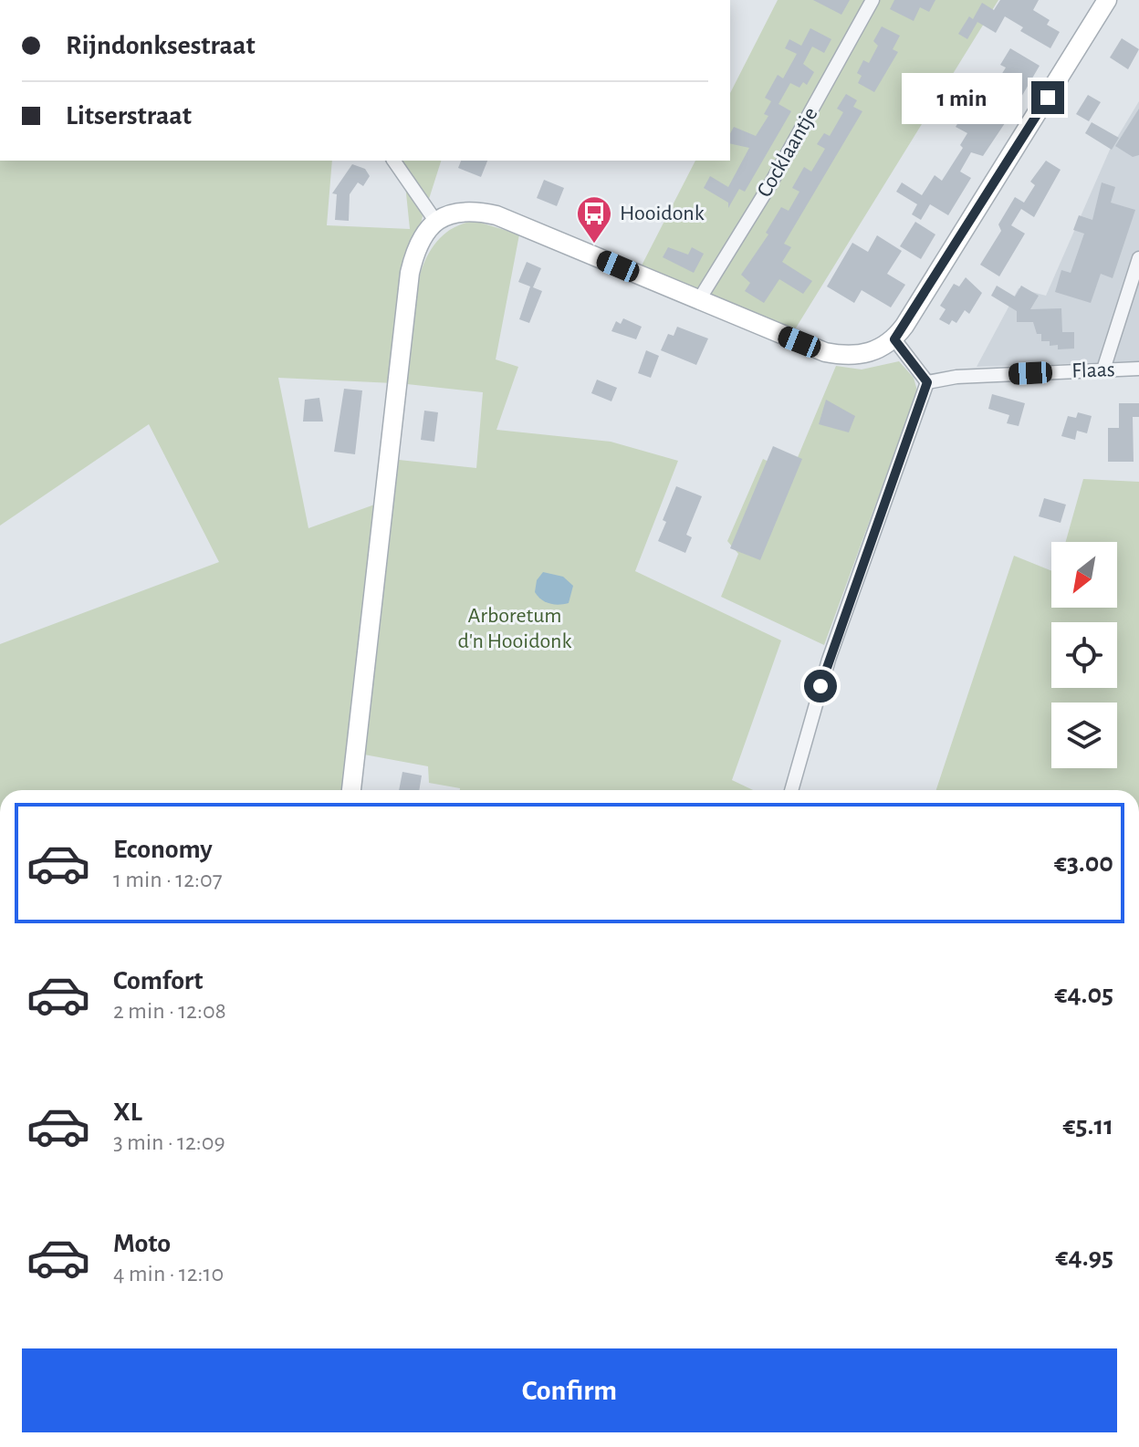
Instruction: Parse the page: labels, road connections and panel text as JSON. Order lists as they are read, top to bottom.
{
  "streets": {
    "street": ["Cocklaantje", "Flaas"]
  },
  "parks": ["Arboretum d'n Hooidonk"],
  "places": {
    "bus stop": ["Hooidonk"]
  },
  "north": "bottom left",
  "page": {
    "banner": ["Rijndonksestraat", "Litserstraat"],
    "bubble": "1 min",
    "list": [
      {
        "name": "Economy",
        "note": "1 min · 12:07",
        "value": "€3.00"
      },
      {
        "name": "Comfort",
        "note": "2 min · 12:08",
        "value": "€4.05"
      },
      {
        "name": "XL",
        "note": "3 min · 12:09",
        "value": "€5.11"
      },
      {
        "name": "Moto",
        "note": "4 min · 12:10",
        "value": "€4.95"
      }
    ],
    "buttons": "Confirm"
  }
}
